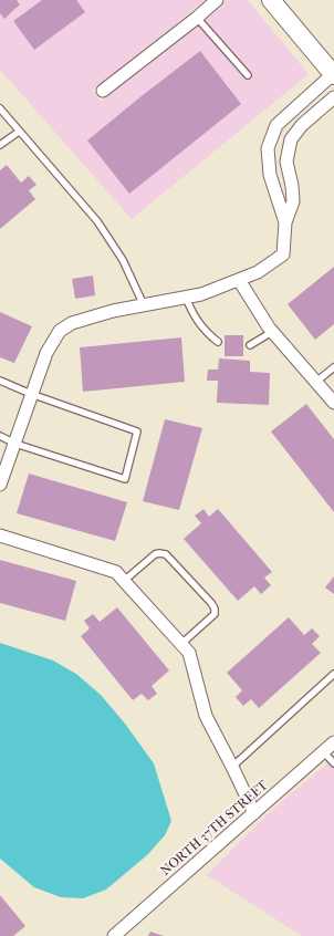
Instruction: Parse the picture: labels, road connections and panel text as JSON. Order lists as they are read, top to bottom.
{
  "streets": {
    "street": ["NORTH 37TH STREET"]
  }
}
